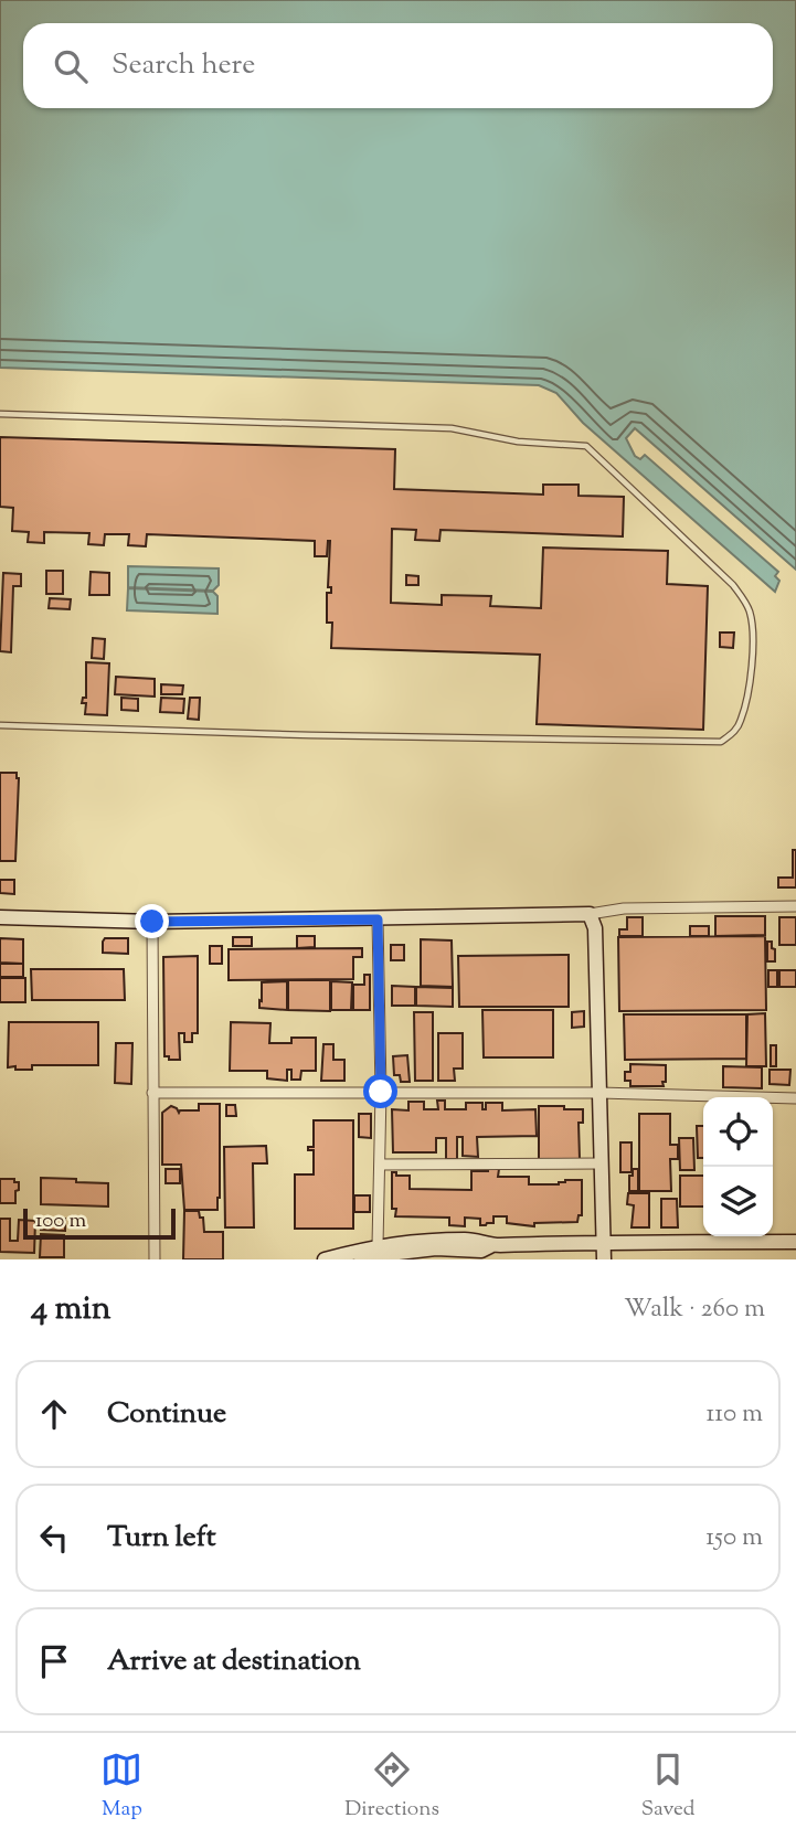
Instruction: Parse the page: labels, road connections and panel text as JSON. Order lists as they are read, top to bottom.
{
  "scale_bar": "100 m",
  "page": {
    "search": "Search here",
    "scale": "100 m",
    "heading": ["4 min", "Walk · 260 m"],
    "list": [
      ["Continue", "110 m"],
      ["Turn left", "150 m"],
      "Arrive at destination"
    ],
    "nav": ["Map", "Directions", "Saved"]
  }
}
